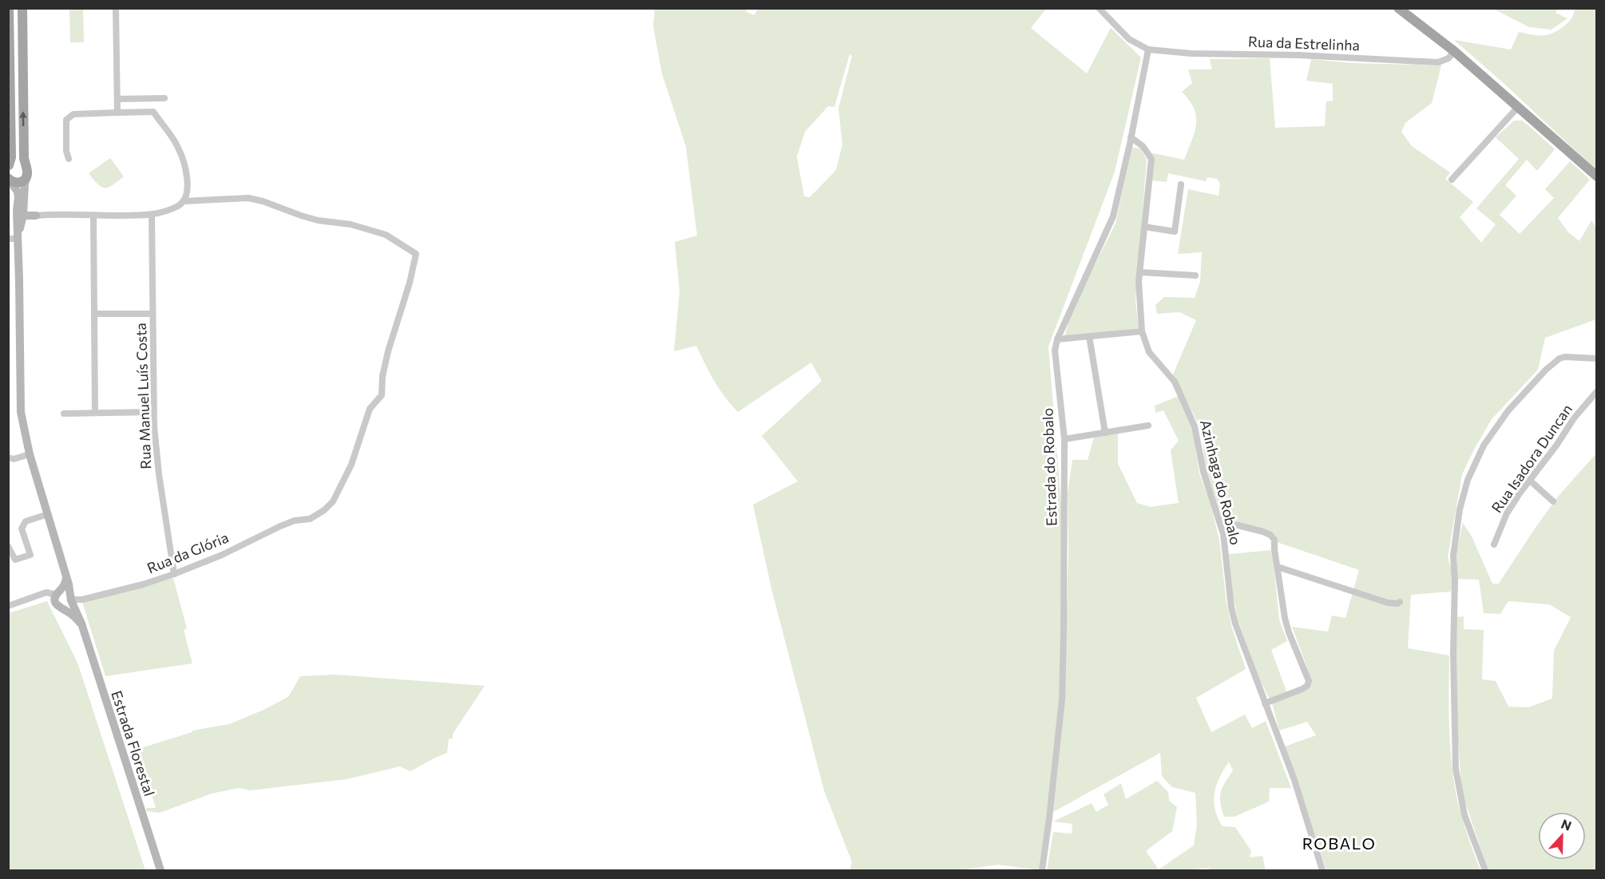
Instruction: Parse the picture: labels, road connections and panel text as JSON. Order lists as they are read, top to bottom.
{
  "streets": {
    "main road": ["Estrada Florestal"],
    "street": [
      "Rua da Estrelinha",
      "Rua Manuel Luís Costa",
      "Rua Isadora Duncan",
      "Estrada do Robalo",
      "Azinhaga do Robalo",
      "Rua da Glória"
    ]
  },
  "crossings": [
    ["Rua da Estrelinha", "Estrada do Robalo"],
    ["Rua Manuel Luís Costa", "Rua da Glória"],
    ["Estrada do Robalo", "Azinhaga do Robalo"],
    ["Rua da Glória", "Estrada Florestal"]
  ],
  "districts": ["ROBALO"],
  "north": "top"
}
